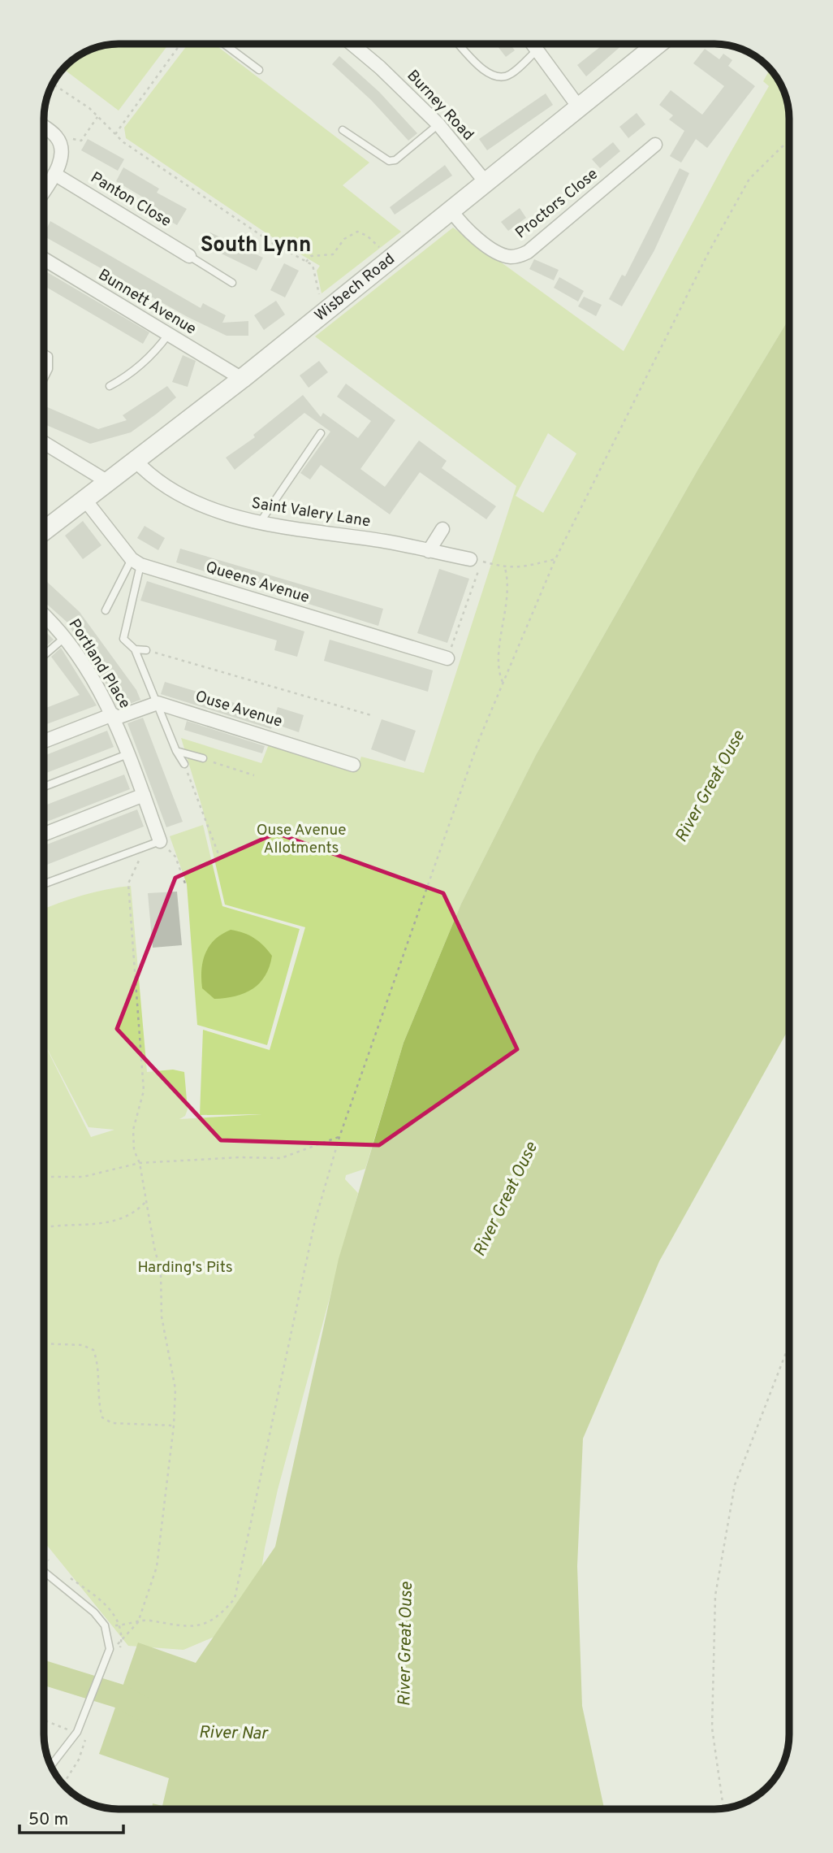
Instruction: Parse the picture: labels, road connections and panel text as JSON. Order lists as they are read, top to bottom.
{
  "streets": {
    "street": [
      "Burney Road",
      "Panton Close",
      "Proctors Close",
      "Wisbech Road",
      "Bunnett Avenue",
      "Saint Valery Lane",
      "Queens Avenue",
      "Portland Place",
      "Ouse Avenue"
    ]
  },
  "crossings": [
    ["Burney Road", "Wisbech Road"],
    ["Proctors Close", "Wisbech Road"],
    ["Wisbech Road", "Bunnett Avenue"],
    ["Wisbech Road", "Saint Valery Lane"]
  ],
  "districts": ["South Lynn"],
  "water": ["River Great Ouse", "River Nar"],
  "parks": ["Ouse Avenue Allotments", "Harding's Pits"],
  "scale_bar": "50 m"
}
